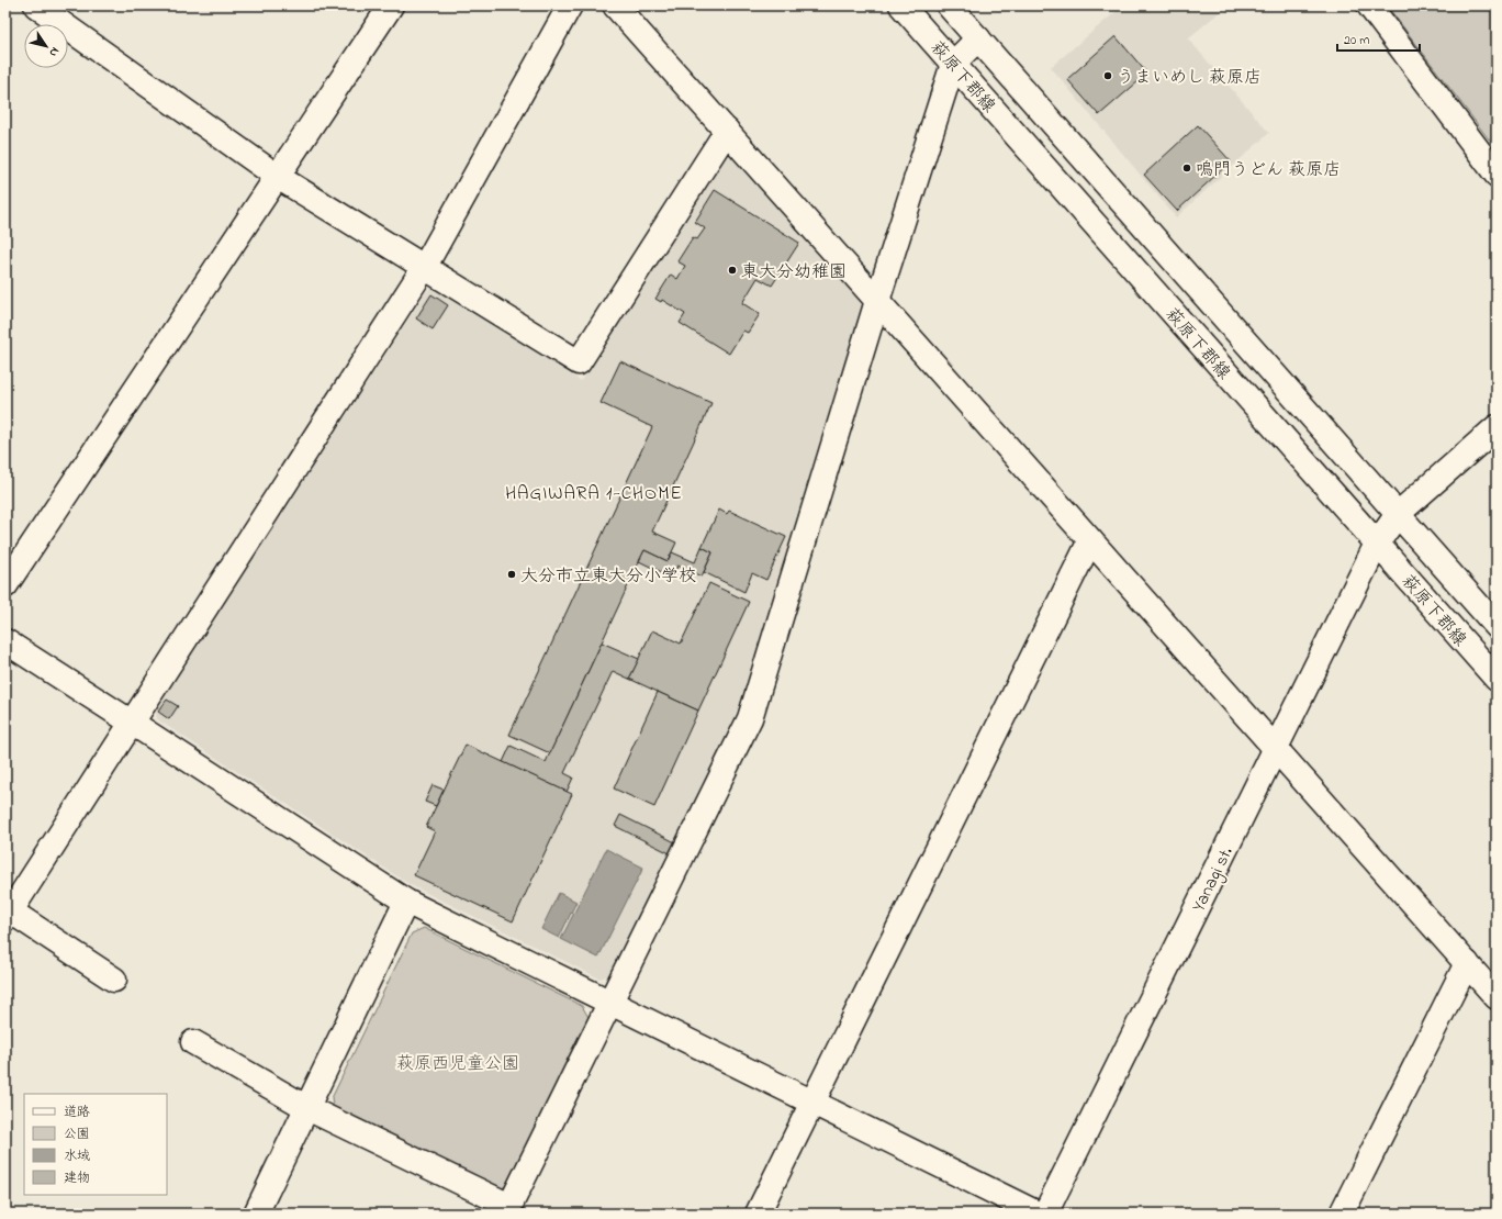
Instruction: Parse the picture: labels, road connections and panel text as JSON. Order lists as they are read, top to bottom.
{
  "streets": {
    "street": ["萩原下郡線", "Yanagi st."]
  },
  "crossings": [
    ["萩原下郡線", "Yanagi st."]
  ],
  "districts": ["HAGIWARA 1-CHOME"],
  "parks": ["萩原西児童公園"],
  "places": [
    "うまいめし 萩原店",
    "鳴門うどん 萩原店",
    "東大分幼稚園",
    "大分市立東大分小学校"
  ],
  "legend": [
    "道路",
    "公園",
    "水域",
    "建物"
  ],
  "scale_bar": "20 m",
  "north": "bottom right"
}
